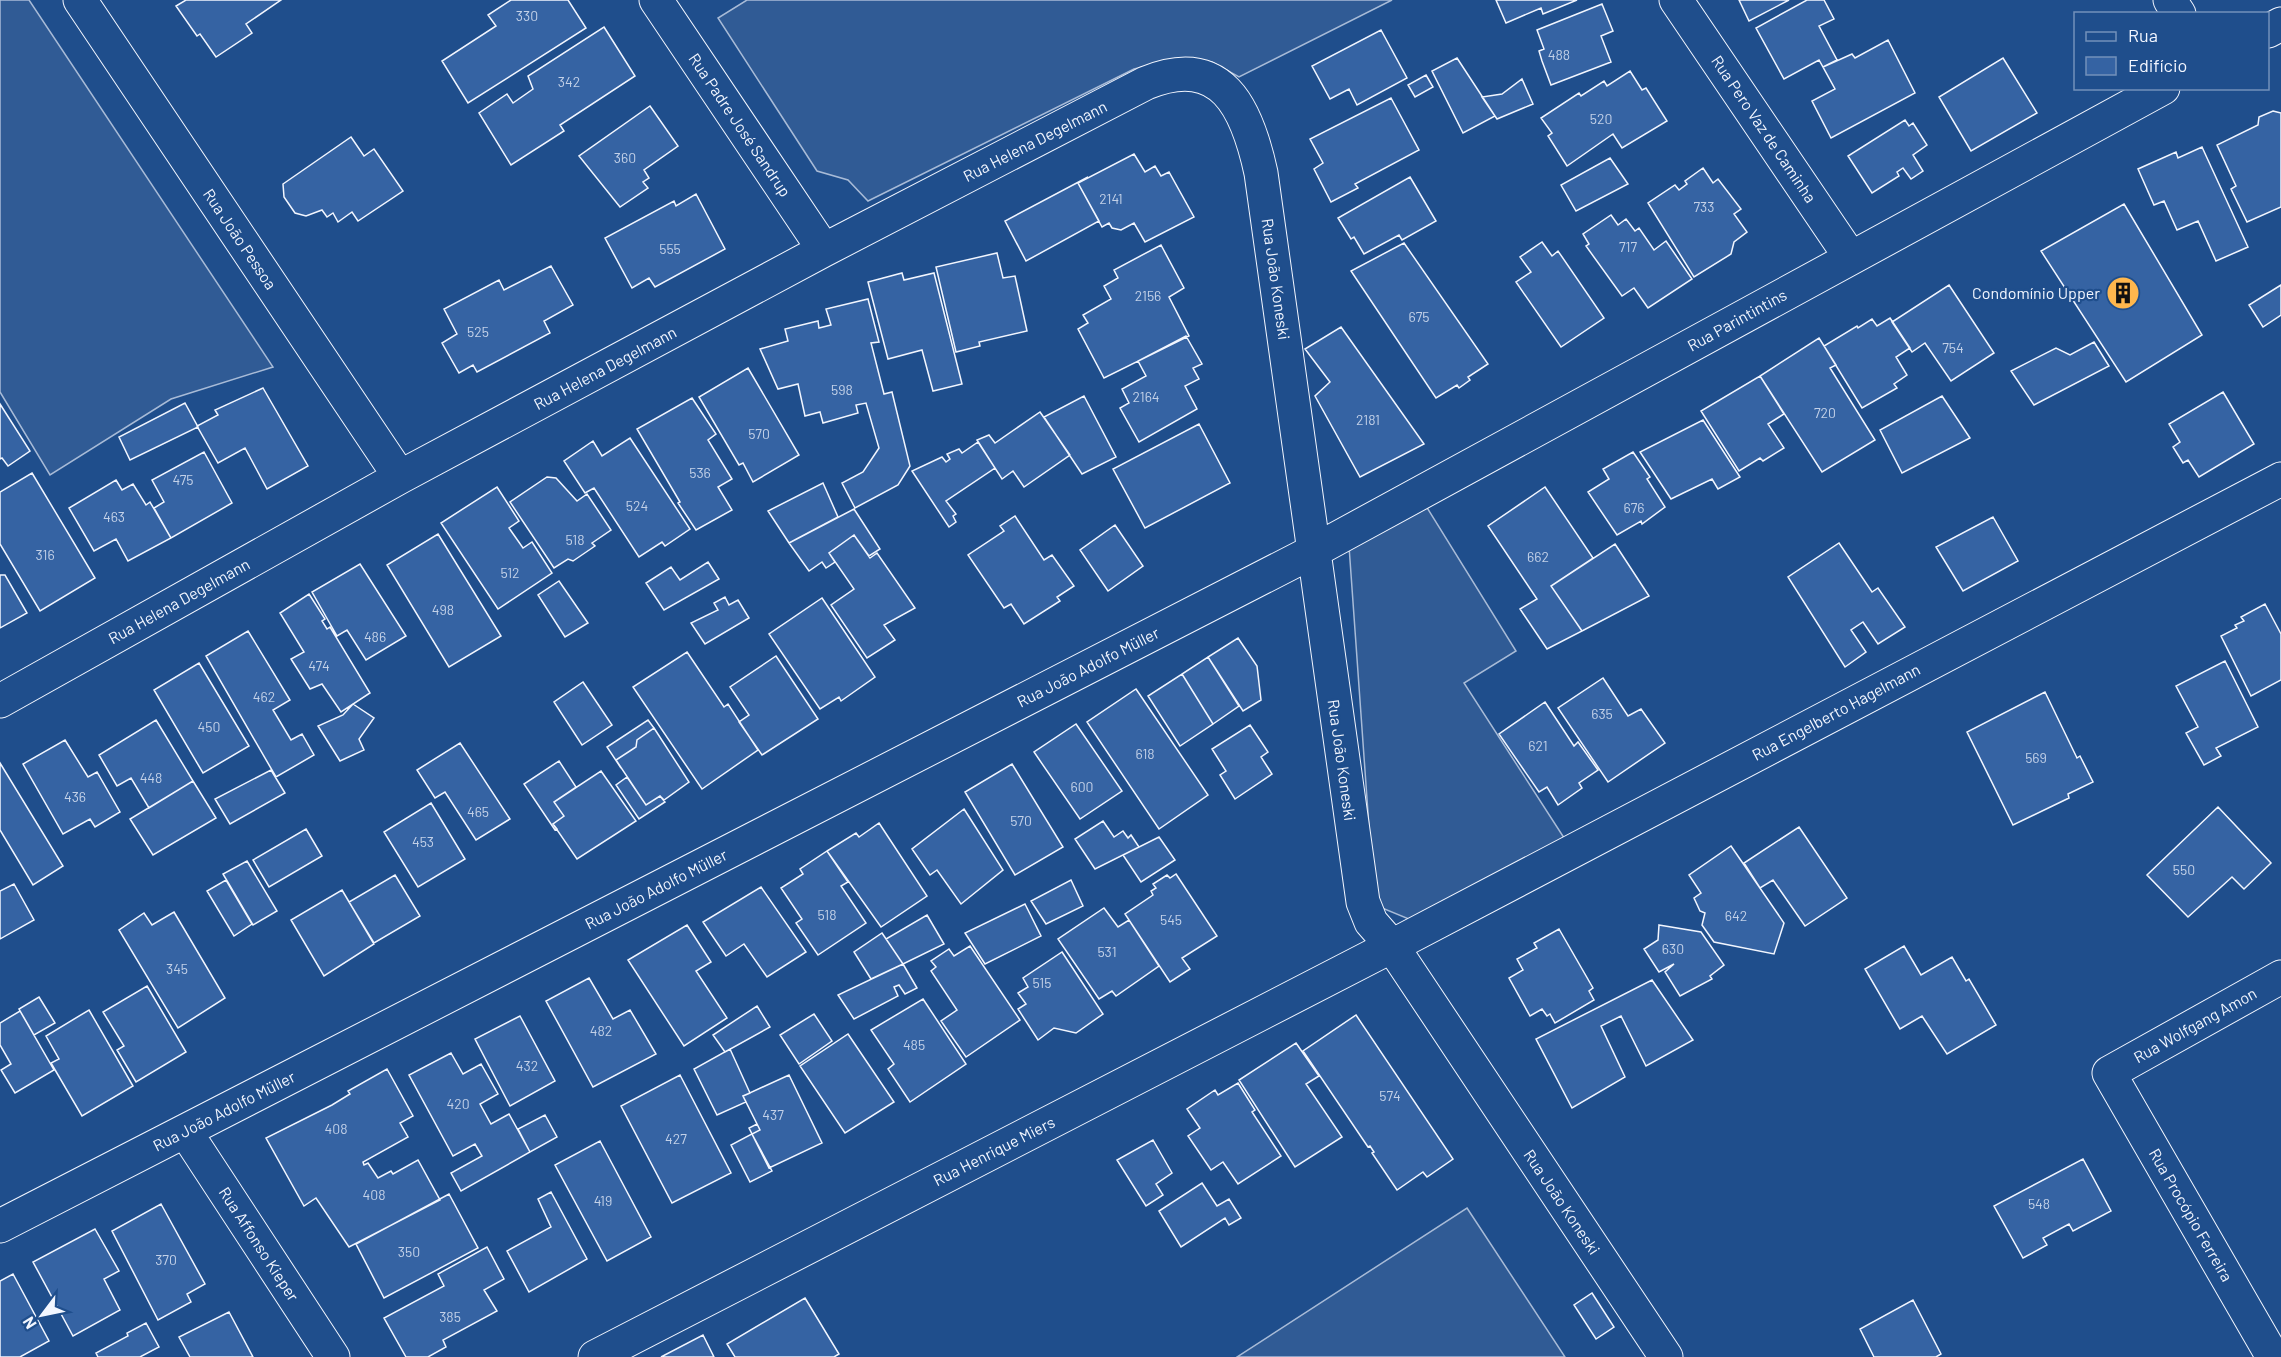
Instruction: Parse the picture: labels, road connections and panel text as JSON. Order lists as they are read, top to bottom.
{
  "streets": {
    "street": [
      "Rua Padre José Sandrup",
      "Rua Pero Vaz de Caminha",
      "Rua Helena Degelmann",
      "Rua João Pessoa",
      "Rua João Koneski",
      "Rua Parintintins",
      "Rua João Adolfo Müller",
      "Rua Engelberto Hagelmann",
      "Rua Wolfgang Amon",
      "Rua Henrique Miers",
      "Rua Procópio Ferreira",
      "Rua Affonso Kieper"
    ]
  },
  "crossings": [
    ["Rua Padre José Sandrup", "Rua Helena Degelmann"],
    ["Rua Pero Vaz de Caminha", "Rua Parintintins"],
    ["Rua Helena Degelmann", "Rua João Pessoa"],
    ["Rua Helena Degelmann", "Rua João Koneski"],
    ["Rua João Koneski", "Rua Parintintins"],
    ["Rua João Koneski", "Rua João Adolfo Müller"],
    ["Rua João Koneski", "Rua Engelberto Hagelmann"],
    ["Rua João Koneski", "Rua Henrique Miers"],
    ["Rua Parintintins", "Rua João Adolfo Müller"],
    ["Rua João Adolfo Müller", "Rua Affonso Kieper"],
    ["Rua Engelberto Hagelmann", "Rua Henrique Miers"],
    ["Rua Wolfgang Amon", "Rua Procópio Ferreira"]
  ],
  "places": {
    "building": ["Condomínio Upper"]
  },
  "house_numbers": [
    "330",
    "488",
    "342",
    "520",
    "360",
    "2141",
    "733",
    "717",
    "555",
    "2156",
    "675",
    "525",
    "754",
    "598",
    "2164",
    "720",
    "2181",
    "570",
    "536",
    "475",
    "524",
    "676",
    "463",
    "518",
    "316",
    "662",
    "512",
    "498",
    "486",
    "474",
    "462",
    "635",
    "450",
    "621",
    "618",
    "569",
    "448",
    "600",
    "436",
    "465",
    "570",
    "453",
    "550",
    "518",
    "642",
    "545",
    "630",
    "531",
    "345",
    "515",
    "482",
    "485",
    "432",
    "574",
    "420",
    "437",
    "408",
    "427",
    "408",
    "419",
    "548",
    "350",
    "370",
    "385"
  ],
  "legend": ["Rua", "Edifício"],
  "north": "bottom left"
}
